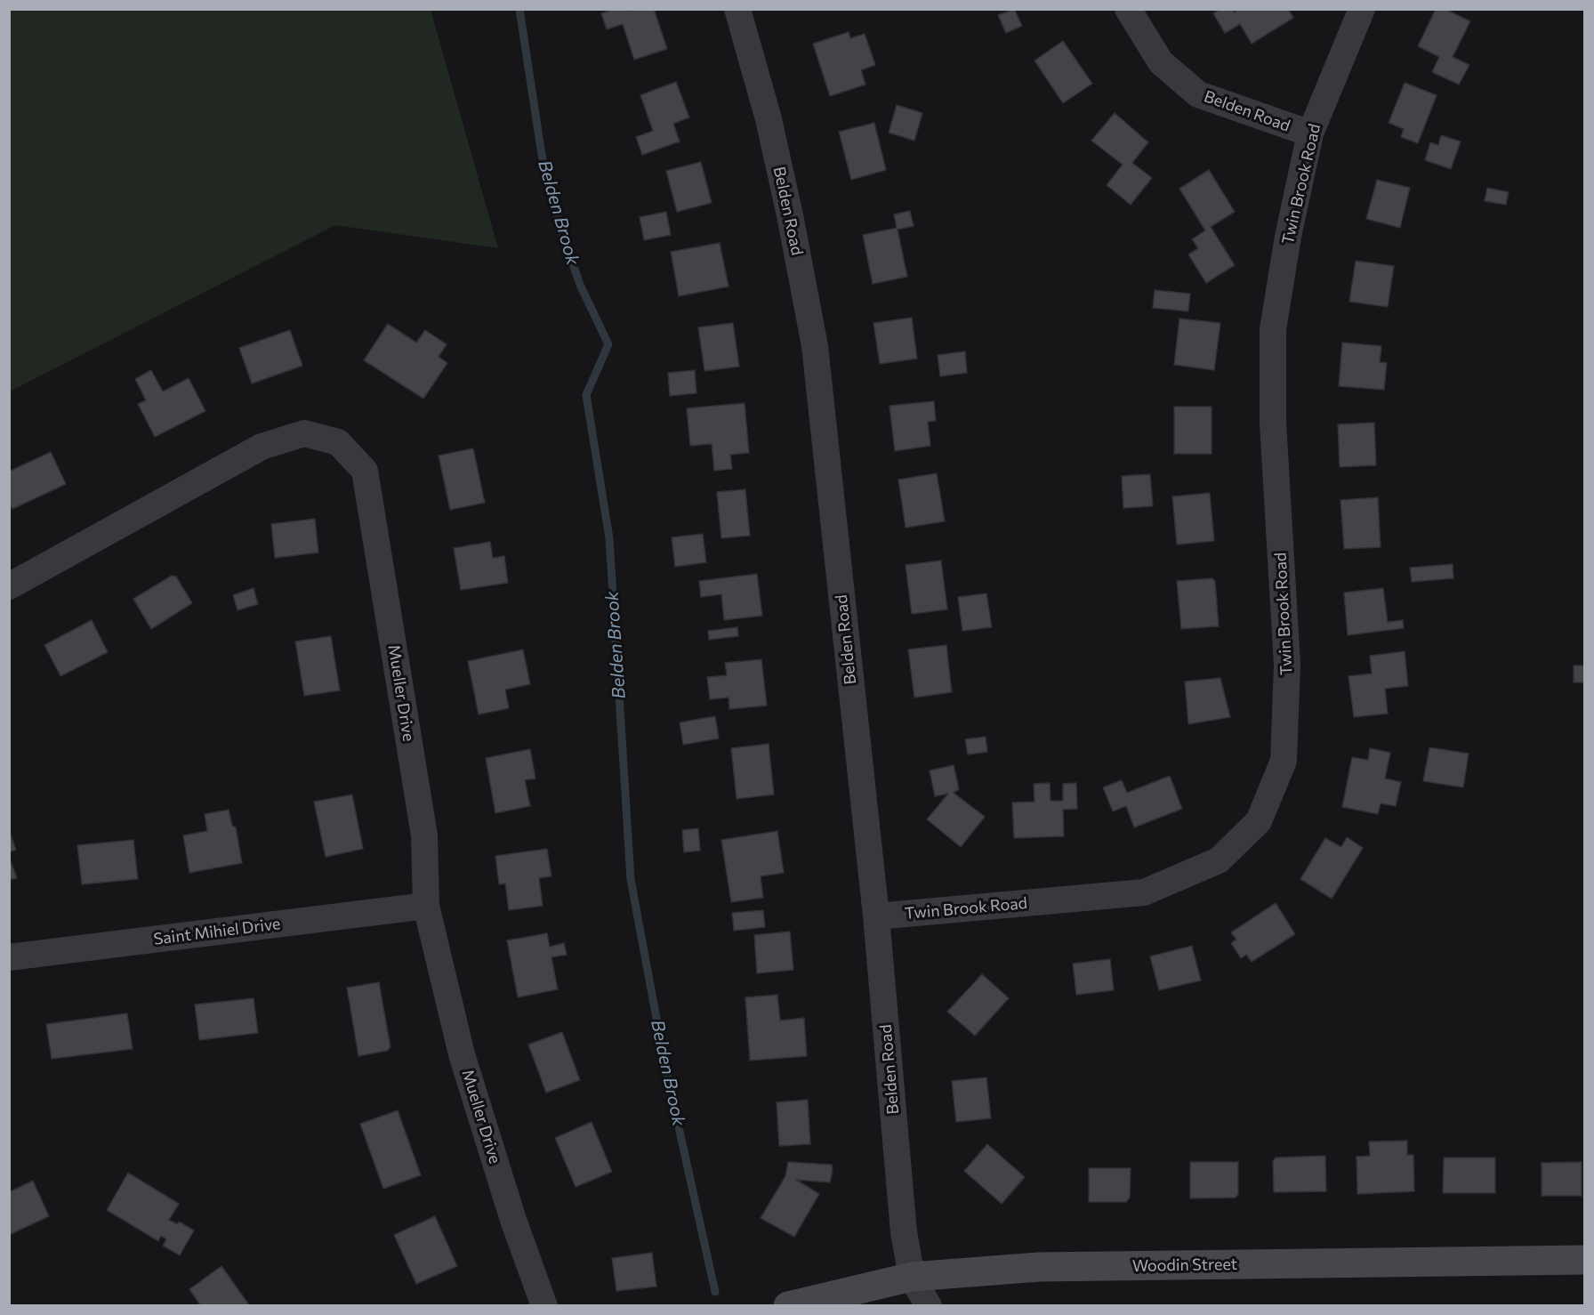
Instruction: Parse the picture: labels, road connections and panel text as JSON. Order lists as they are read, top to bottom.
{
  "streets": {
    "main road": ["Woodin Street"],
    "street": [
      "Belden Road",
      "Twin Brook Road",
      "Mueller Drive",
      "Saint Mihiel Drive"
    ]
  },
  "crossings": [
    ["Belden Road", "Twin Brook Road"],
    ["Belden Road", "Woodin Street"],
    ["Mueller Drive", "Saint Mihiel Drive"]
  ],
  "water": ["Belden Brook"]
}
